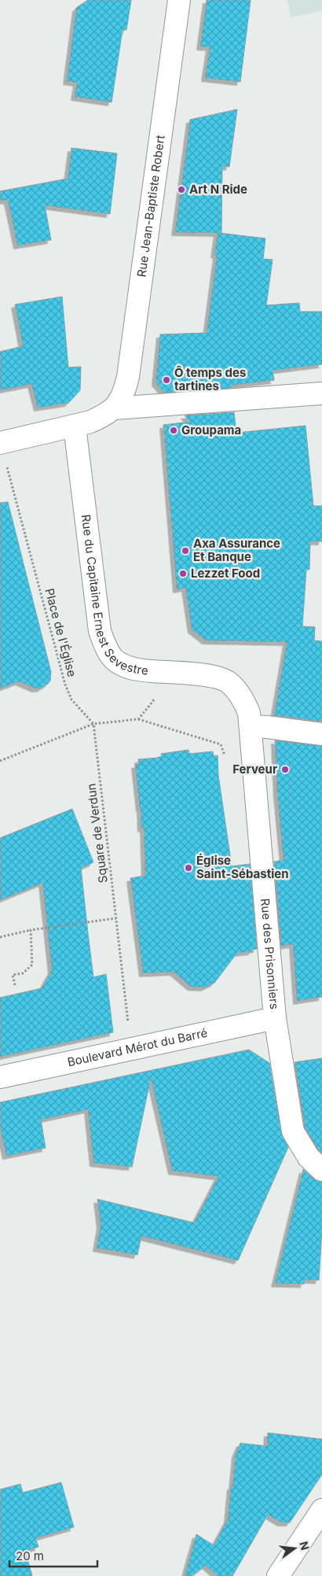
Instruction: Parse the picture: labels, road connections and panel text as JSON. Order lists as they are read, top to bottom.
{
  "streets": {
    "street": [
      "Rue Jean-Baptiste Robert",
      "Rue du Capitaine Ernest Sevestre",
      "Rue des Prisonniers",
      "Boulevard Mérot du Barré"
    ],
    "path": ["Place de l'Église", "Square de Verdun"]
  },
  "crossings": [
    ["Rue du Capitaine Ernest Sevestre", "Rue des Prisonniers"],
    ["Place de l'Église", "Square de Verdun"],
    ["Rue des Prisonniers", "Boulevard Mérot du Barré"]
  ],
  "places": [
    "Art N Ride",
    "Ô temps des tartines",
    "Groupama",
    "Axa Assurance Et Banque",
    "Lezzet Food",
    "Ferveur",
    "Église Saint-Sébastien"
  ],
  "scale_bar": "20 m",
  "north": "right"
}
